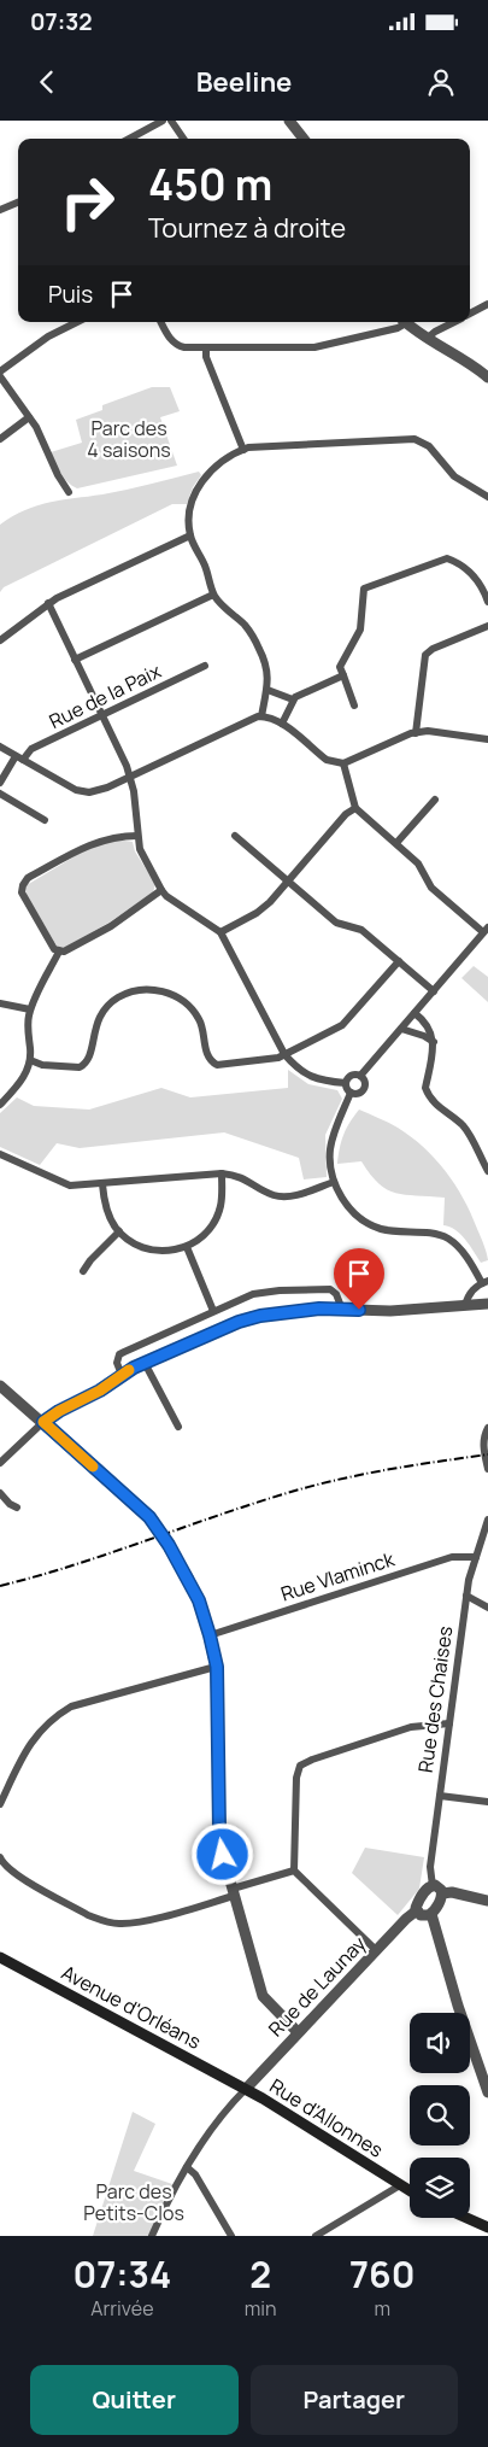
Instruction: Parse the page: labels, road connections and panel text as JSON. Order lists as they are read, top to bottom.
{
  "streets": {
    "main road": ["Avenue d'Orléans", "Rue d'Allonnes"],
    "street": [
      "Rue de la Paix",
      "Rue Vlaminck",
      "Rue des Chaises",
      "Rue de Launay"
    ]
  },
  "crossings": [
    ["Rue Vlaminck", "Rue des Chaises"],
    ["Rue des Chaises", "Rue de Launay"],
    ["Rue de Launay", "Avenue d'Orléans"],
    ["Rue de Launay", "Rue d'Allonnes"],
    ["Avenue d'Orléans", "Rue d'Allonnes"]
  ],
  "parks": ["Parc des 4 saisons", "Parc des Petits-Clos"],
  "page": {
    "status": "07:32",
    "header": "Beeline",
    "turn": ["450 m", "Tournez à droite"],
    "then": "Puis",
    "eta": [
      "07:34",
      "Arrivée",
      "2",
      "min",
      "760",
      "m"
    ],
    "buttons": ["Quitter", "Partager"]
  }
}
